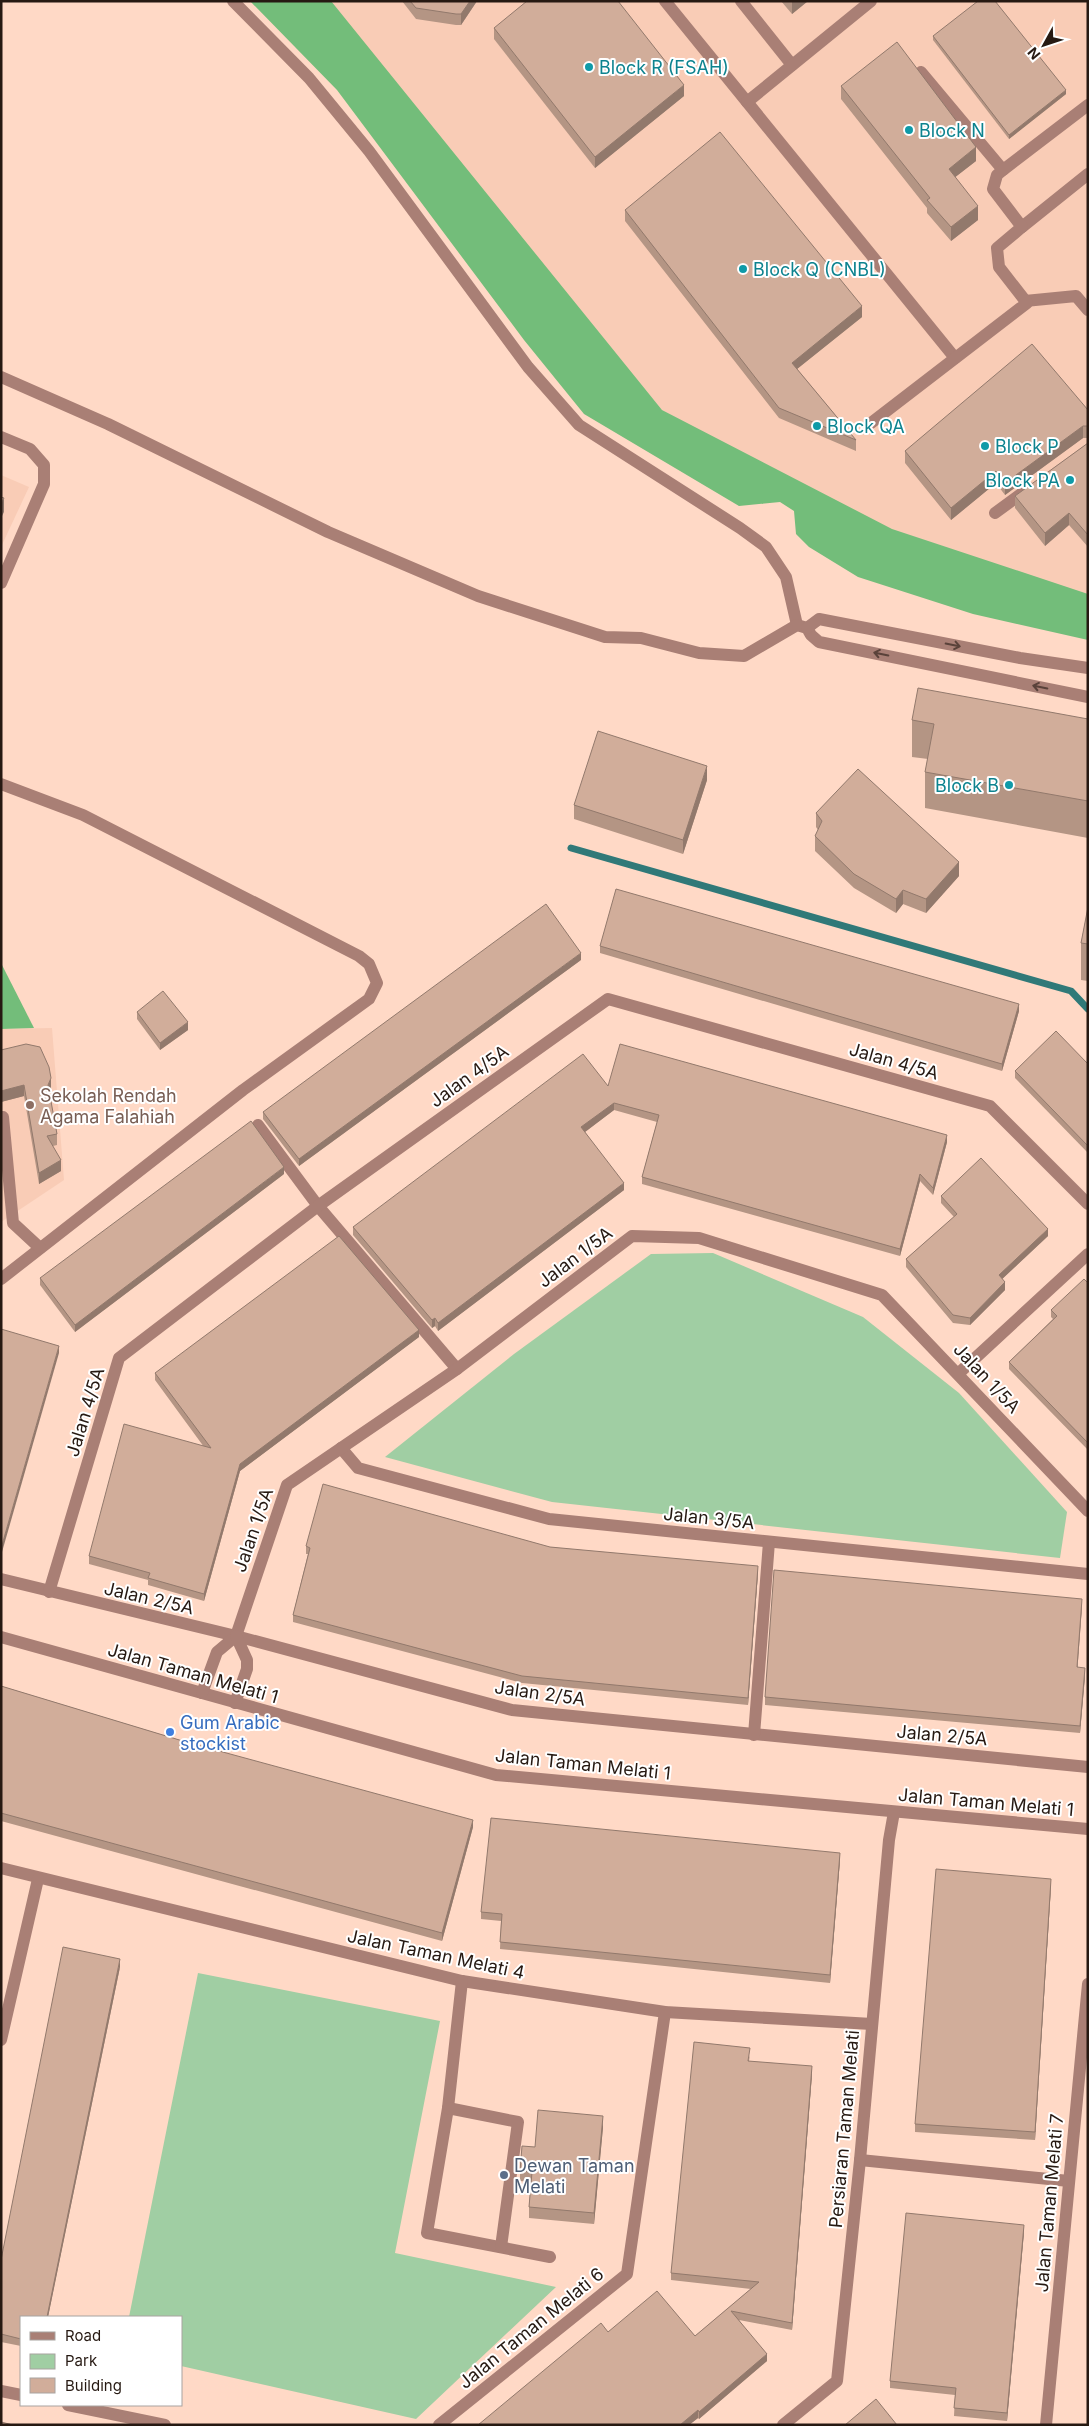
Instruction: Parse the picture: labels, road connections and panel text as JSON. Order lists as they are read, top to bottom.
{
  "streets": {
    "street": [
      "Jalan 4/5A",
      "Jalan 1/5A",
      "Jalan 3/5A",
      "Jalan 2/5A",
      "Jalan Taman Melati 1",
      "Jalan Taman Melati 4",
      "Persiaran Taman Melati",
      "Jalan Taman Melati 7",
      "Jalan Taman Melati 6"
    ]
  },
  "crossings": [
    ["Jalan 4/5A", "Jalan 2/5A"],
    ["Jalan 1/5A", "Jalan 3/5A"],
    ["Jalan 1/5A", "Jalan 2/5A"],
    ["Jalan Taman Melati 1", "Persiaran Taman Melati"],
    ["Jalan Taman Melati 4", "Persiaran Taman Melati"],
    ["Jalan Taman Melati 4", "Jalan Taman Melati 6"]
  ],
  "places": [
    "Block R (FSAH)",
    "Block N",
    "Block Q (CNBL)",
    "Block QA",
    "Block P",
    "Block PA",
    "Block B",
    "Sekolah Rendah Agama Falahiah",
    "Gum Arabic stockist",
    "Dewan Taman Melati"
  ],
  "legend": ["Road", "Park", "Building"],
  "north": "bottom left"
}
